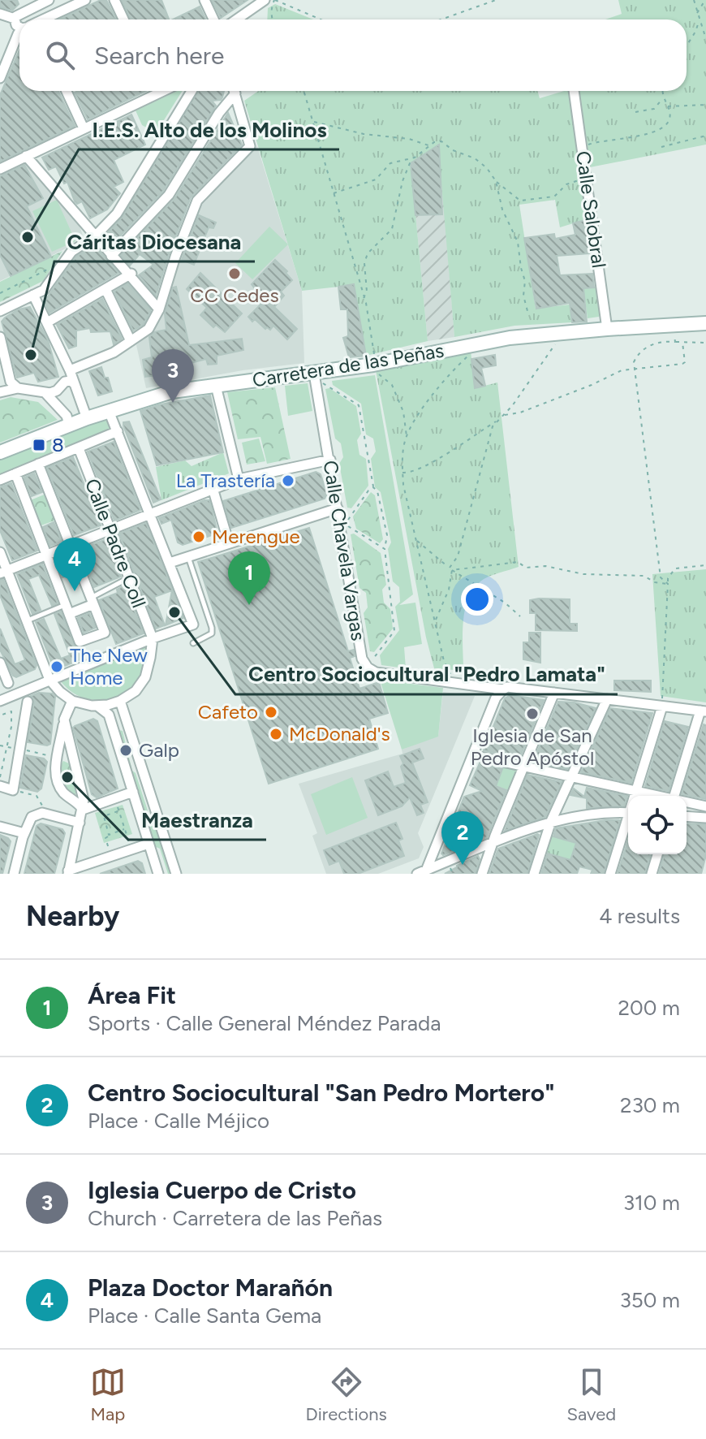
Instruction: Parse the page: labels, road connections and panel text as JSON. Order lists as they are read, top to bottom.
{
  "streets": {
    "main road": ["Carretera de las Peñas"],
    "street": ["Calle Salobral", "Calle Padre Coll", "Calle Chavela Vargas"]
  },
  "crossings": [
    ["Calle Salobral", "Carretera de las Peñas"],
    ["Carretera de las Peñas", "Calle Chavela Vargas"]
  ],
  "places": {
    "other": [
      "I.E.S. Alto de los Molinos",
      "CC Cedes",
      "Cáritas Diocesana",
      "La Trastería",
      "Merengue",
      "Centro Sociocultural \"Pedro Lamata\"",
      "The New Home",
      "Cafeto",
      "Iglesia de San Pedro Apóstol",
      "McDonald's",
      "Galp",
      "Maestranza"
    ],
    "transit": ["8"]
  },
  "page": {
    "search": "Search here",
    "pins": [
      "3",
      "4",
      "1",
      "2"
    ],
    "heading": ["Nearby", "4 results"],
    "list": [
      {
        "mark": "1",
        "name": "Área Fit",
        "note": "Sports · Calle General Méndez Parada",
        "value": "200 m"
      },
      {
        "mark": "2",
        "name": "Centro Sociocultural \"San Pedro Mortero\"",
        "note": "Place · Calle Méjico",
        "value": "230 m"
      },
      {
        "mark": "3",
        "name": "Iglesia Cuerpo de Cristo",
        "note": "Church · Carretera de las Peñas",
        "value": "310 m"
      },
      {
        "mark": "4",
        "name": "Plaza Doctor Marañón",
        "note": "Place · Calle Santa Gema",
        "value": "350 m"
      }
    ],
    "nav": ["Map", "Directions", "Saved"]
  }
}
